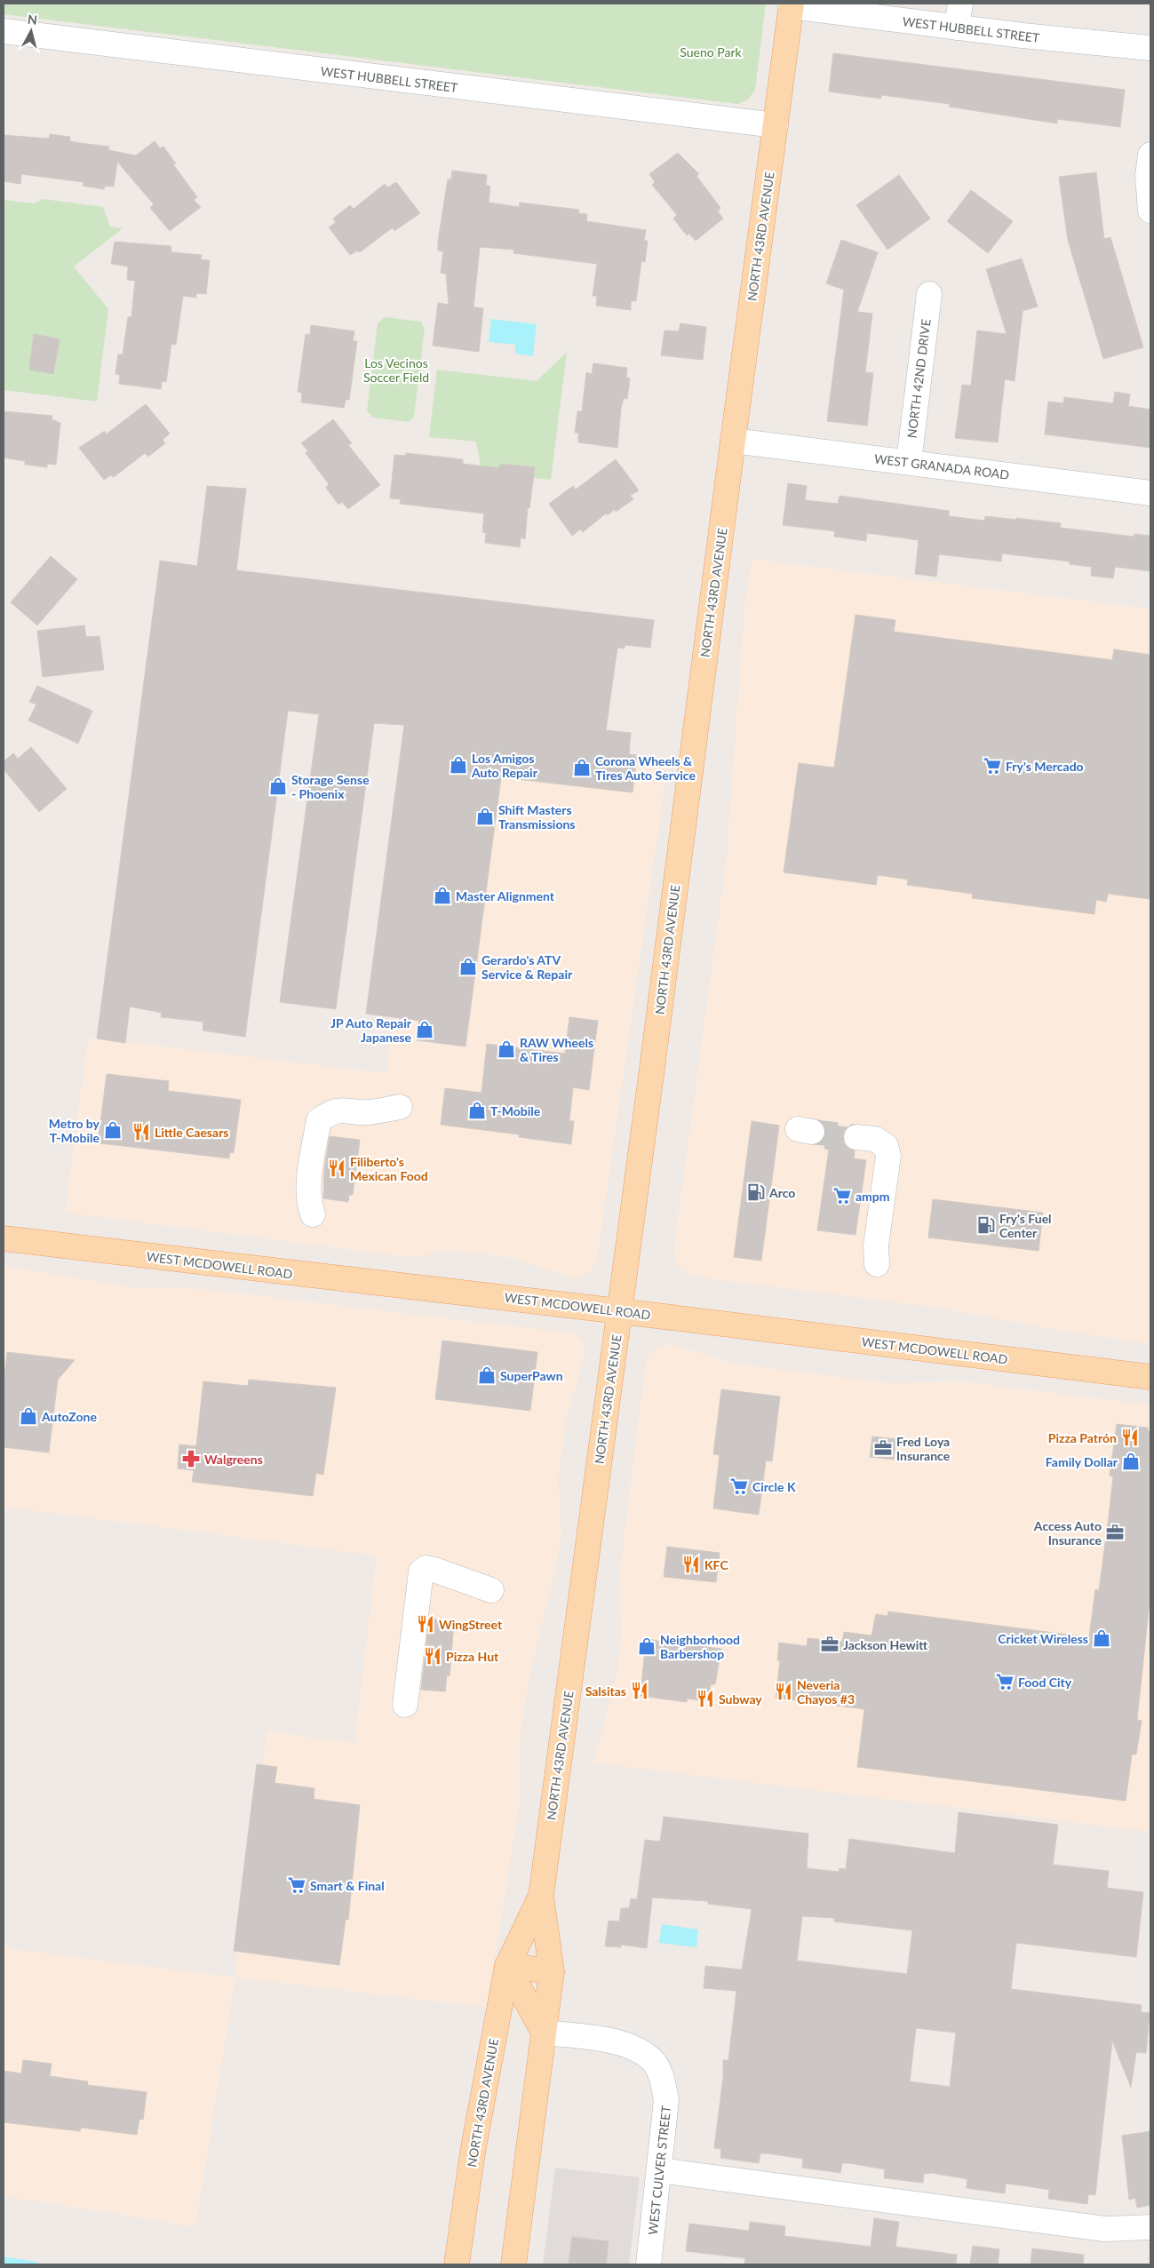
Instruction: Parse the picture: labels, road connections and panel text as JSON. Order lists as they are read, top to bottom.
{
  "streets": {
    "main road": ["NORTH 43RD AVENUE", "WEST MCDOWELL ROAD"],
    "street": [
      "WEST HUBBELL STREET",
      "NORTH 42ND DRIVE",
      "WEST GRANADA ROAD",
      "WEST CULVER STREET"
    ]
  },
  "crossings": [
    ["WEST HUBBELL STREET", "NORTH 43RD AVENUE"],
    ["NORTH 43RD AVENUE", "WEST GRANADA ROAD"],
    ["NORTH 43RD AVENUE", "WEST MCDOWELL ROAD"],
    ["NORTH 43RD AVENUE", "WEST CULVER STREET"],
    ["NORTH 42ND DRIVE", "WEST GRANADA ROAD"]
  ],
  "parks": ["Sueno Park", "Los Vecinos Soccer Field"],
  "places": {
    "shop": [
      "Los Amigos Auto Repair",
      "Corona Wheels & Tires Auto Service",
      "Storage Sense - Phoenix",
      "Shift Masters Transmissions",
      "Master Alignment",
      "Gerardo's ATV Service & Repair",
      "JP Auto Repair Japanese",
      "RAW Wheels & Tires",
      "T-Mobile",
      "Metro by T-Mobile",
      "SuperPawn",
      "AutoZone",
      "Family Dollar",
      "Cricket Wireless",
      "Neighborhood Barbershop"
    ],
    "supermarket": [
      "Fry's Mercado",
      "ampm",
      "Circle K",
      "Food City",
      "Smart & Final"
    ],
    "restaurant": [
      "Little Caesars",
      "Filiberto's Mexican Food",
      "Pizza Patrón",
      "KFC",
      "WingStreet",
      "Pizza Hut",
      "Salsitas",
      "Neveria Chayos #3",
      "Subway"
    ],
    "fuel station": ["Arco", "Fry's Fuel Center"],
    "office": ["Fred Loya Insurance", "Access Auto Insurance", "Jackson Hewitt"],
    "pharmacy": ["Walgreens"]
  },
  "north": "top"
}
